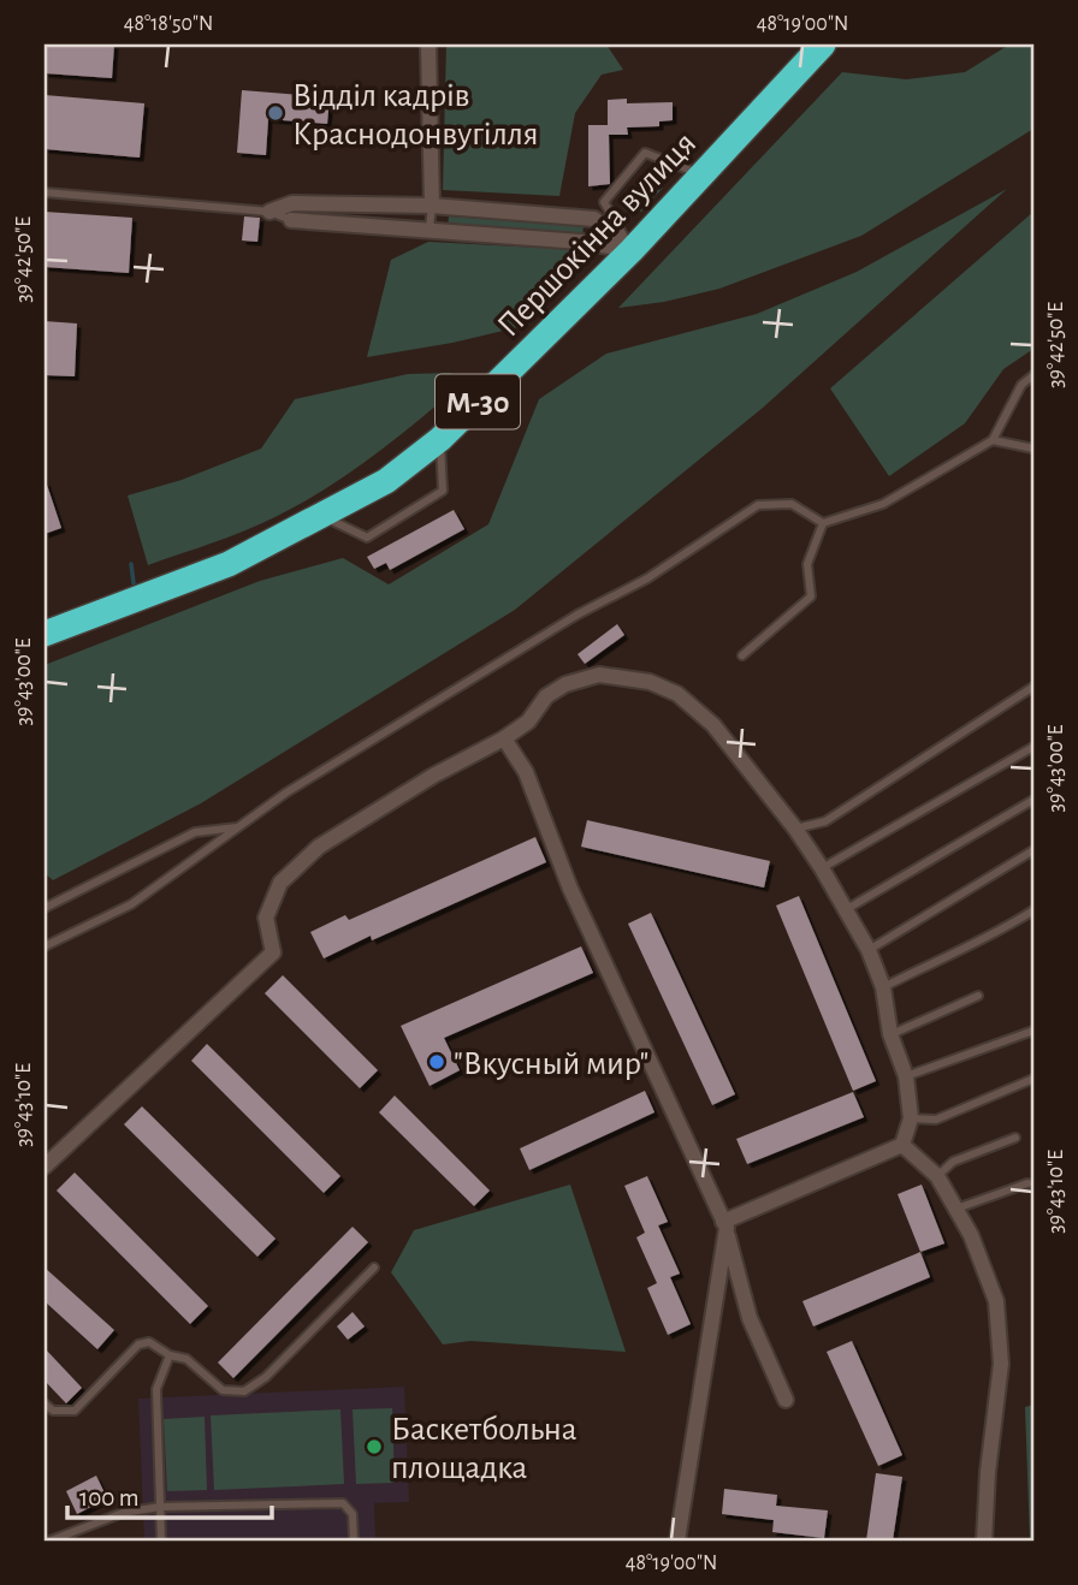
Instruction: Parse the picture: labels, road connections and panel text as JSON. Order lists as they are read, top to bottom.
{
  "streets": {
    "highway": ["Першокінна вулиця", "М-30"]
  },
  "places": ["Відділ кадрів Краснодонвугілля", "\"Вкусный мир\"", "Баскетбольна площадка"],
  "scale_bar": "100 m",
  "coordinates": [
    "48°18'50\"N",
    "48°19'00\"N",
    "39°42'50\"E",
    "39°43'00\"E",
    "39°43'10\"E"
  ]
}
